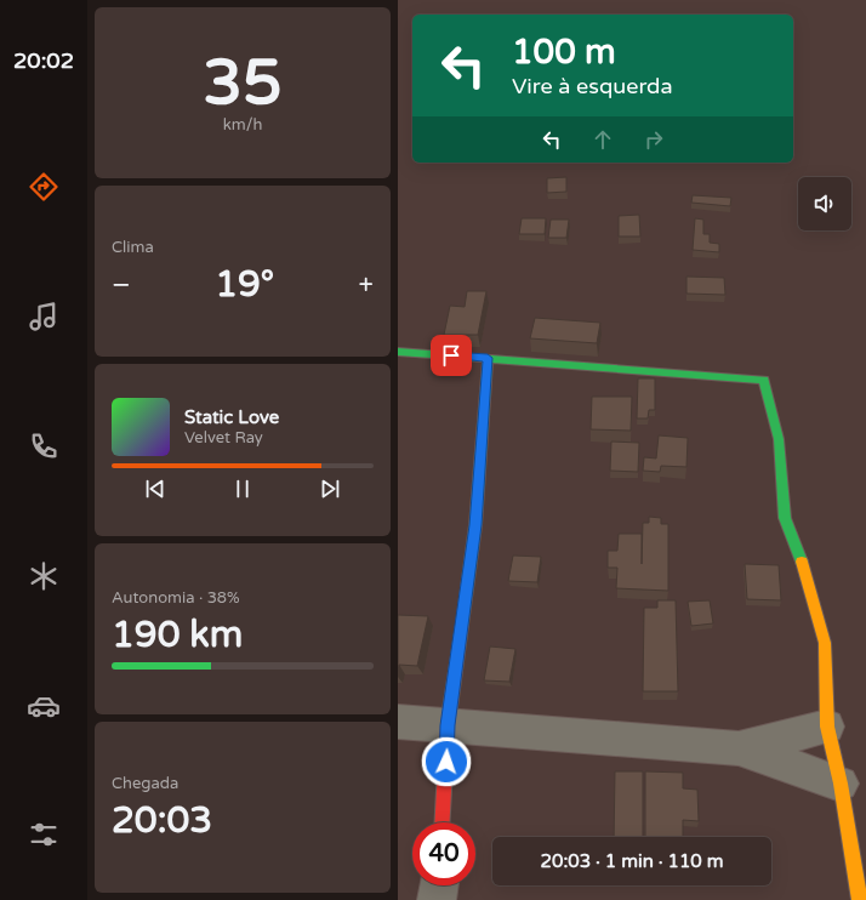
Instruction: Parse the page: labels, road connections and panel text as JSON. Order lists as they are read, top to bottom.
{
  "page": {
    "tabs": "20:02",
    "tile": [
      ["35", "km/h"],
      "Clima",
      ["Autonomia · 38%", "190 km"],
      ["Chegada", "20:03"]
    ],
    "turn": ["100 m", "Vire à esquerda"],
    "heat": ["−", "19°", "+"],
    "song": ["Static Love", "Velvet Ray"],
    "limit": "40",
    "trip": "20:03 · 1 min · 110 m"
  }
}
